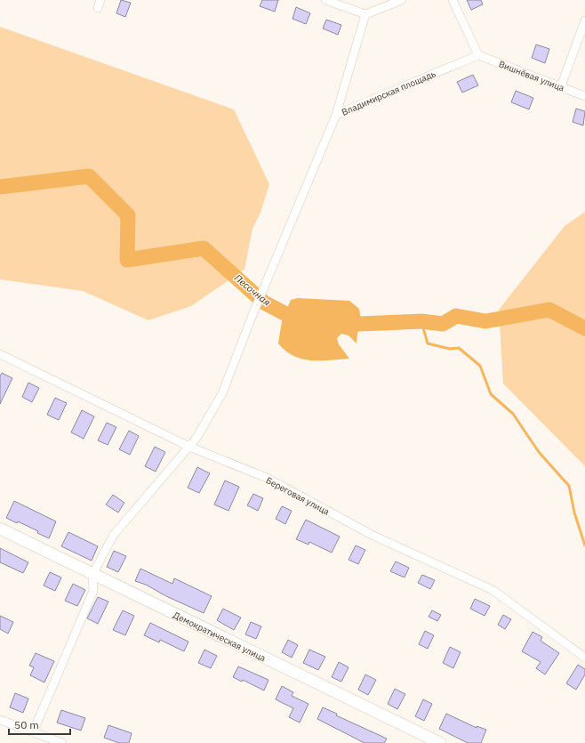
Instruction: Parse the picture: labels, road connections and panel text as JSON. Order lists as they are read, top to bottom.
{
  "streets": {
    "street": [
      "Вишнёвая улица",
      "Владимирская площадь",
      "Береговая улица",
      "Демократическая улица"
    ]
  },
  "crossings": [
    ["Вишнёвая улица", "Владимирская площадь"]
  ],
  "water": ["Песочная"],
  "scale_bar": "50 m"
}
